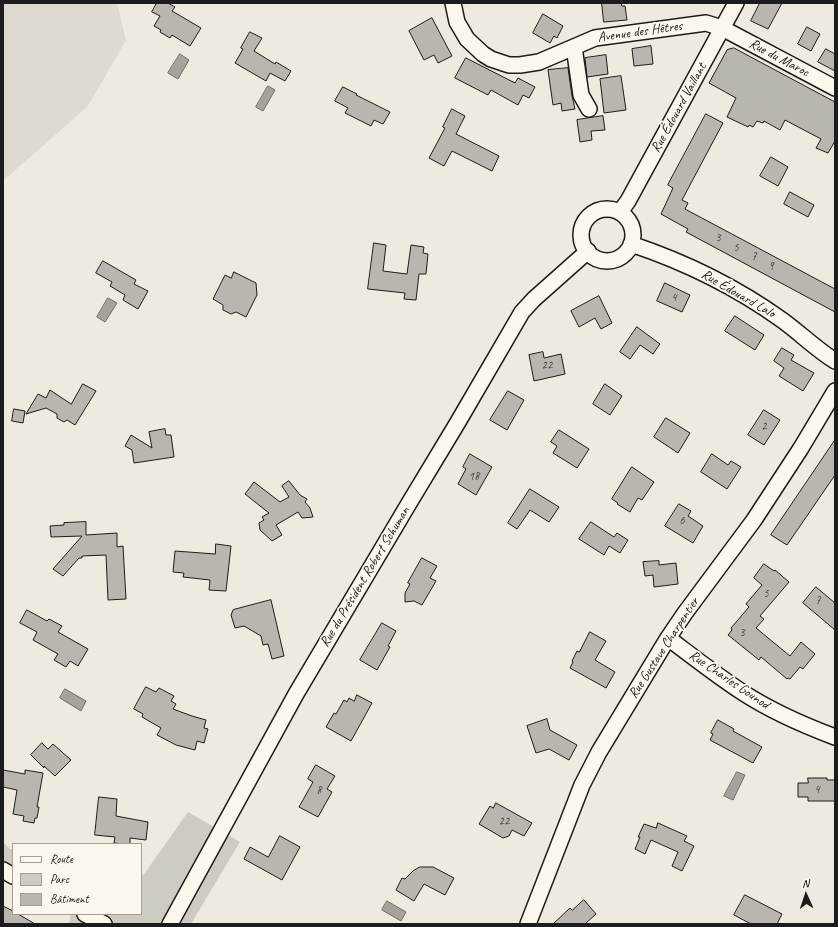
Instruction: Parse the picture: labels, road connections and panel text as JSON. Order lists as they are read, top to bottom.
{
  "streets": {
    "street": [
      "Avenue des Hêtres",
      "Rue du Maroc",
      "Rue Édouard Vaillant",
      "Rue Édouard Lalo",
      "Rue du Président Robert Schuman",
      "Rue Gustave Charpentier",
      "Rue Charles Gounod"
    ]
  },
  "crossings": [
    ["Avenue des Hêtres", "Rue du Maroc"],
    ["Avenue des Hêtres", "Rue Édouard Vaillant"],
    ["Rue du Maroc", "Rue Édouard Vaillant"],
    ["Rue Édouard Vaillant", "Rue Édouard Lalo"],
    ["Rue Édouard Vaillant", "Rue du Président Robert Schuman"],
    ["Rue Édouard Lalo", "Rue du Président Robert Schuman"],
    ["Rue Gustave Charpentier", "Rue Charles Gounod"]
  ],
  "house_numbers": [
    "3",
    "5",
    "7",
    "9",
    "4",
    "22",
    "2",
    "18",
    "6",
    "5",
    "7",
    "3",
    "4",
    "8",
    "22"
  ],
  "legend": ["Route", "Parc", "Bâtiment"],
  "north": "top"
}
